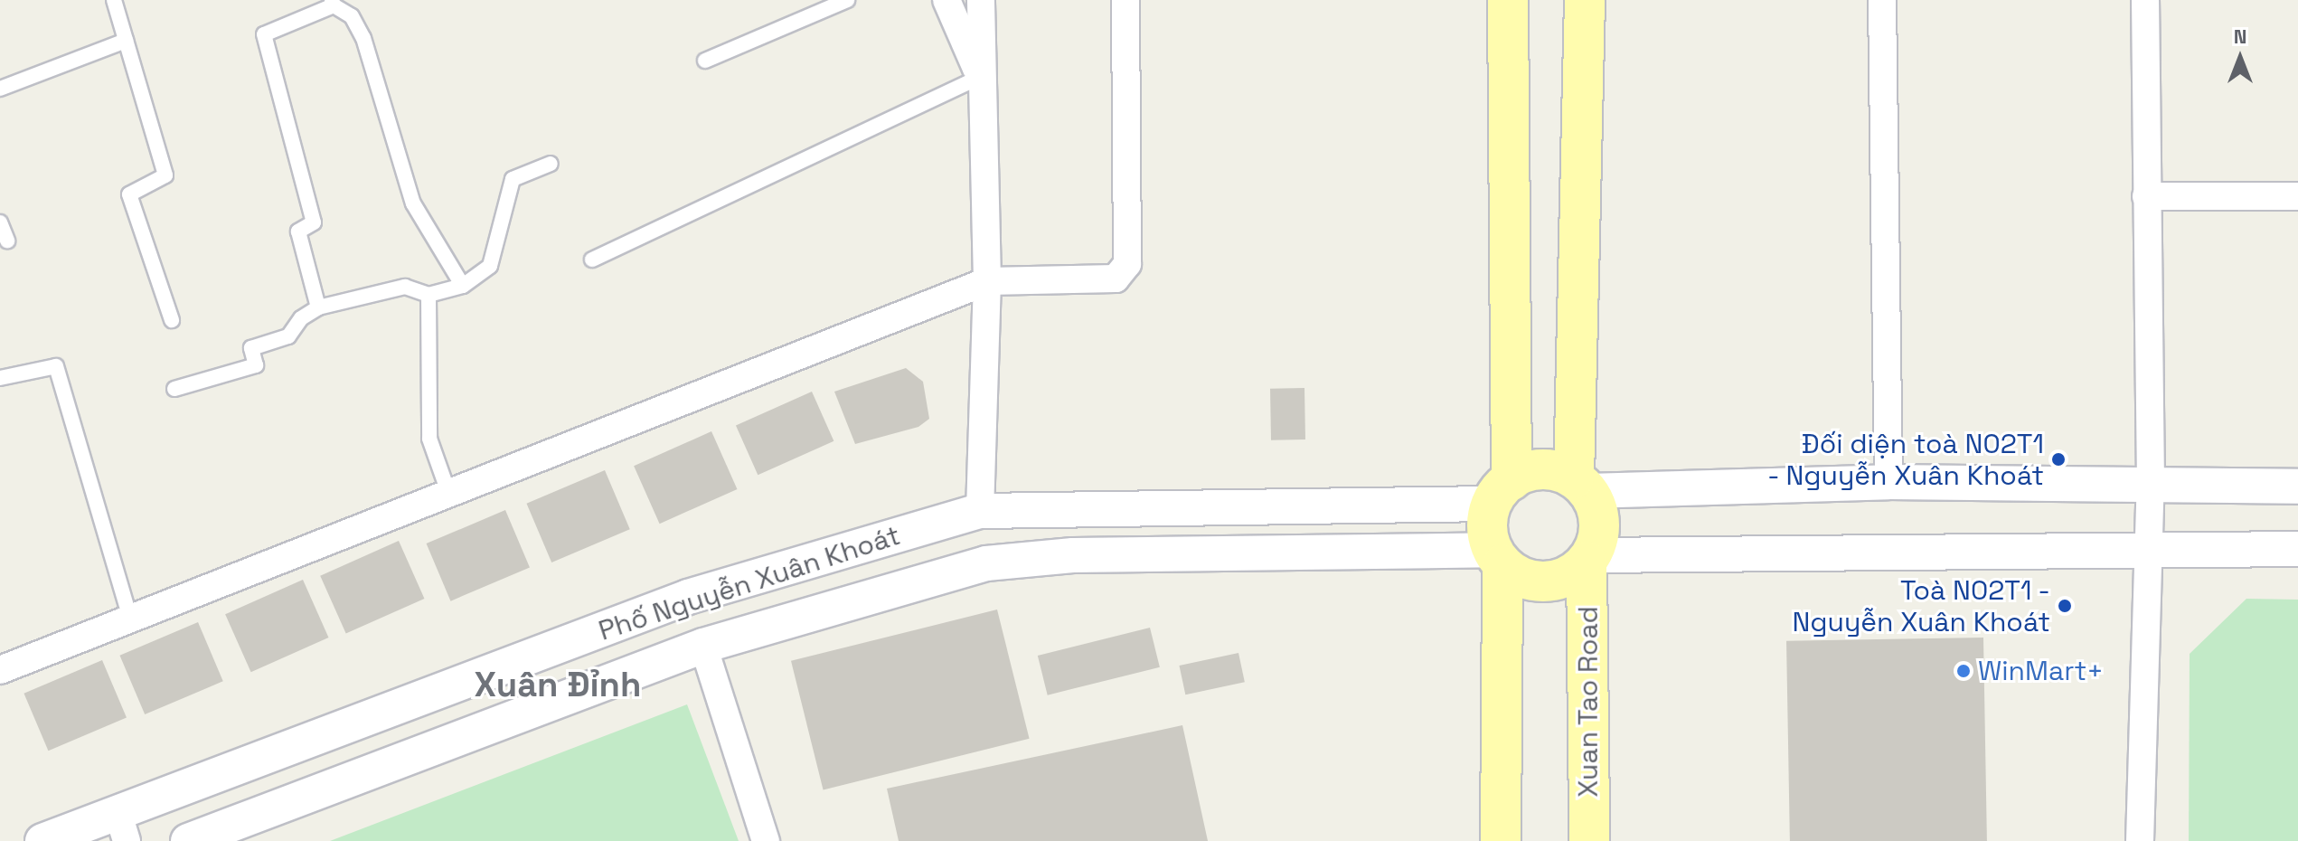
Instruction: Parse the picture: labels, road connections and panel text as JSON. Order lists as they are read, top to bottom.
{
  "streets": {
    "main road": ["Xuan Tao Road"],
    "street": ["Phố Nguyễn Xuân Khoát"]
  },
  "crossings": [
    ["Phố Nguyễn Xuân Khoát", "Xuan Tao Road"]
  ],
  "districts": ["Xuân Đỉnh"],
  "places": ["Đối diện toà N02T1 - Nguyễn Xuân Khoát", "Toà N02T1 - Nguyễn Xuân Khoát", "WinMart+"],
  "north": "top"
}
